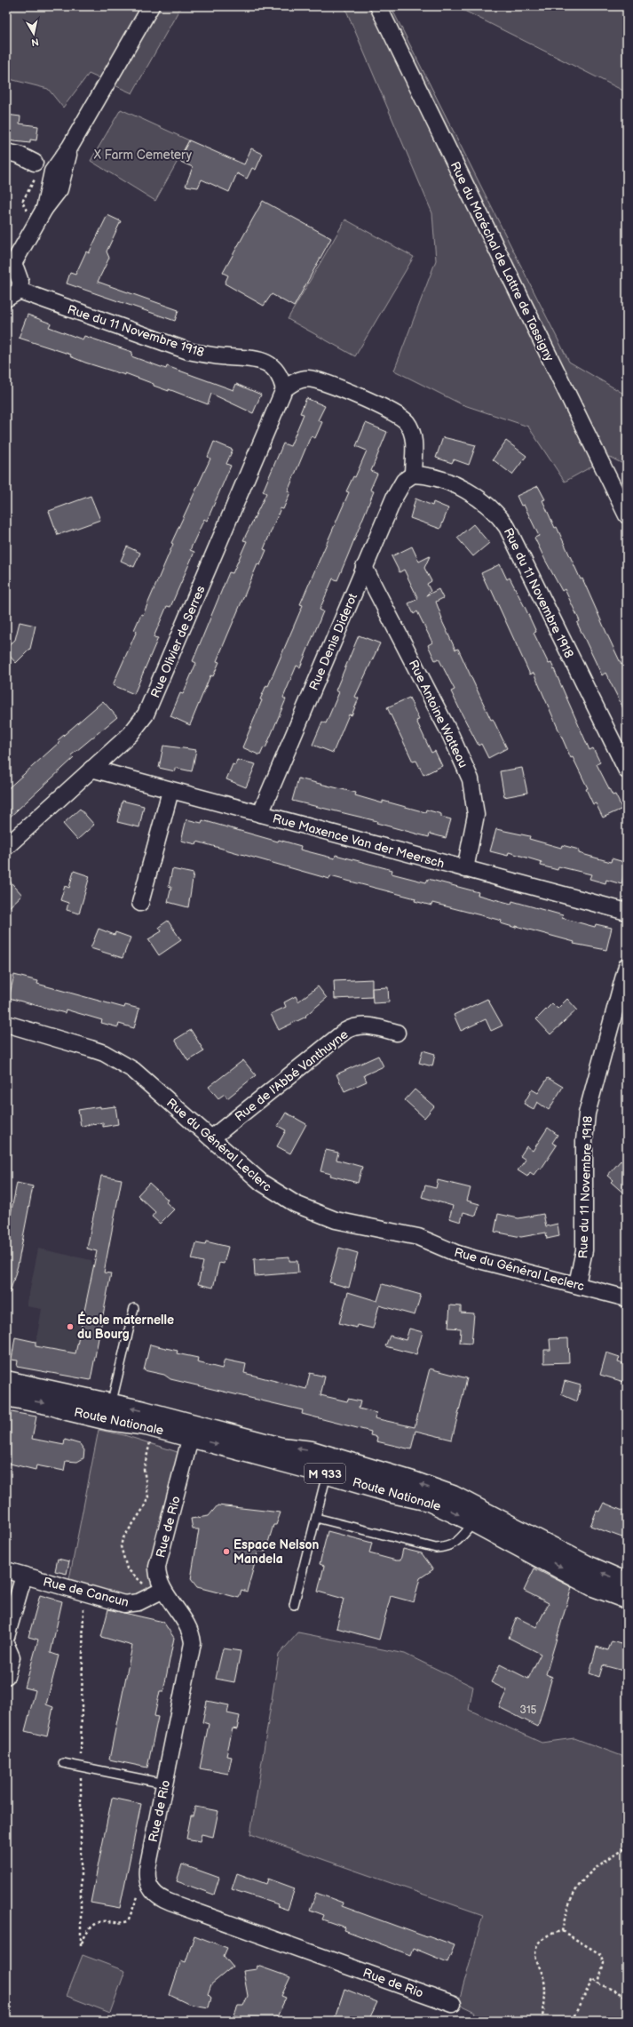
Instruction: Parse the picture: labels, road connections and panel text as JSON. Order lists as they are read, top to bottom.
{
  "streets": {
    "main road": ["Route Nationale", "M 933"],
    "street": [
      "Rue du Maréchal de Lattre de Tassigny",
      "Rue du 11 Novembre 1918",
      "Rue Olivier de Serres",
      "Rue Denis Diderot",
      "Rue Antoine Watteau",
      "Rue Maxence Van der Meersch",
      "Rue de l'Abbé Vanthuyne",
      "Rue du Général Leclerc",
      "Rue de Rio",
      "Rue de Cancun"
    ]
  },
  "crossings": [
    ["Rue du 11 Novembre 1918", "Rue Olivier de Serres"],
    ["Rue du 11 Novembre 1918", "Rue Denis Diderot"],
    ["Rue du 11 Novembre 1918", "Rue du Général Leclerc"],
    ["Rue Olivier de Serres", "Rue Maxence Van der Meersch"],
    ["Rue Denis Diderot", "Rue Antoine Watteau"],
    ["Rue Denis Diderot", "Rue Maxence Van der Meersch"],
    ["Rue Antoine Watteau", "Rue Maxence Van der Meersch"],
    ["Rue de l'Abbé Vanthuyne", "Rue du Général Leclerc"],
    ["Route Nationale", "Rue de Rio"],
    ["Rue de Rio", "Rue de Cancun"]
  ],
  "parks": ["X Farm Cemetery"],
  "places": ["École maternelle du Bourg", "Espace Nelson Mandela"],
  "house_numbers": ["315"],
  "north": "bottom"
}
